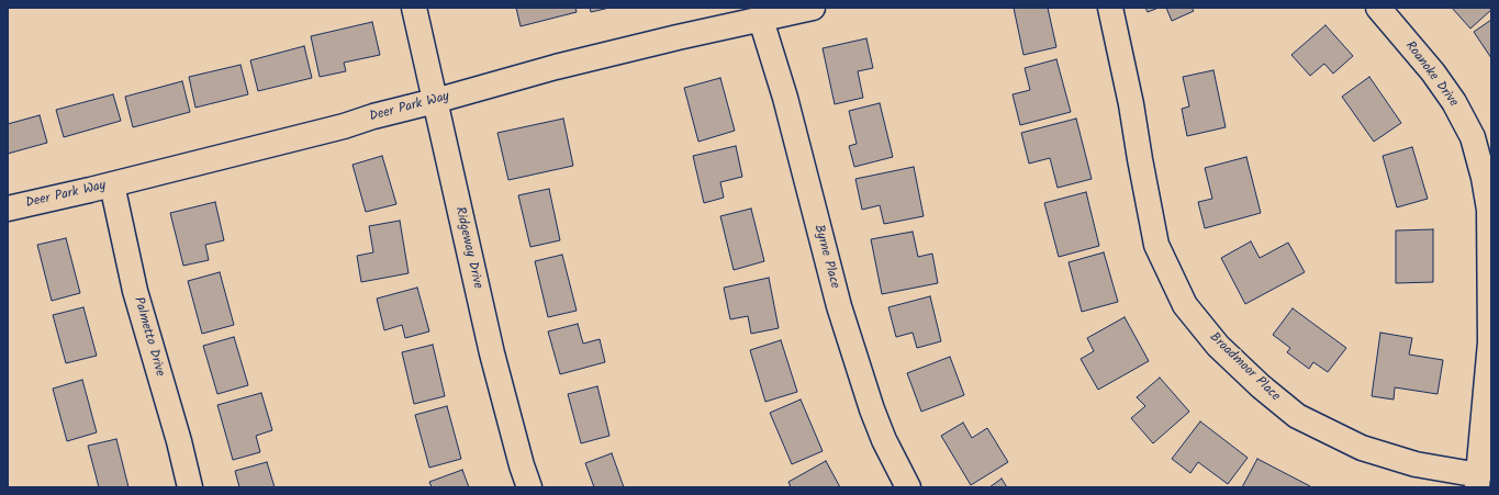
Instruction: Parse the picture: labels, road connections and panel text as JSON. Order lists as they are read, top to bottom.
{
  "streets": {
    "street": [
      "Roanoke Drive",
      "Deer Park Way",
      "Ridgeway Drive",
      "Byrne Place",
      "Palmetto Drive",
      "Broadmoor Place"
    ]
  },
  "crossings": [
    ["Roanoke Drive", "Broadmoor Place"],
    ["Deer Park Way", "Ridgeway Drive"],
    ["Deer Park Way", "Byrne Place"],
    ["Deer Park Way", "Palmetto Drive"]
  ]
}
